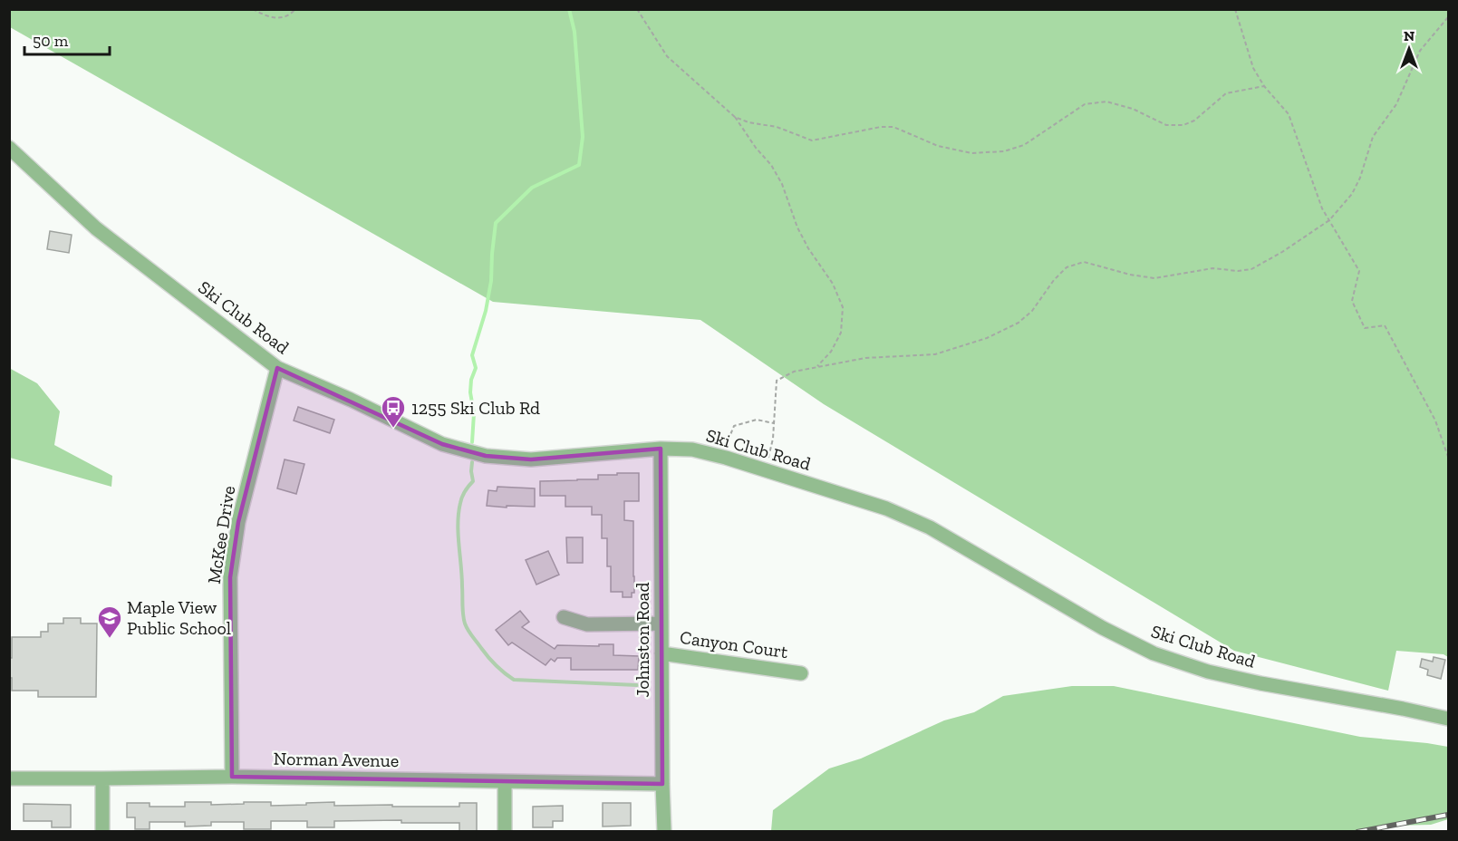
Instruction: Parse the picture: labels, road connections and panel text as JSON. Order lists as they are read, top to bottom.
{
  "streets": {
    "street": [
      "Ski Club Road",
      "McKee Drive",
      "Johnston Road",
      "Canyon Court",
      "Norman Avenue"
    ]
  },
  "crossings": [
    ["Ski Club Road", "McKee Drive"],
    ["Ski Club Road", "Johnston Road"],
    ["McKee Drive", "Norman Avenue"],
    ["Johnston Road", "Canyon Court"],
    ["Johnston Road", "Norman Avenue"]
  ],
  "places": {
    "bus stop": ["1255 Ski Club Rd"],
    "school or university": ["Maple View Public School"]
  },
  "scale_bar": "50 m",
  "north": "top"
}
